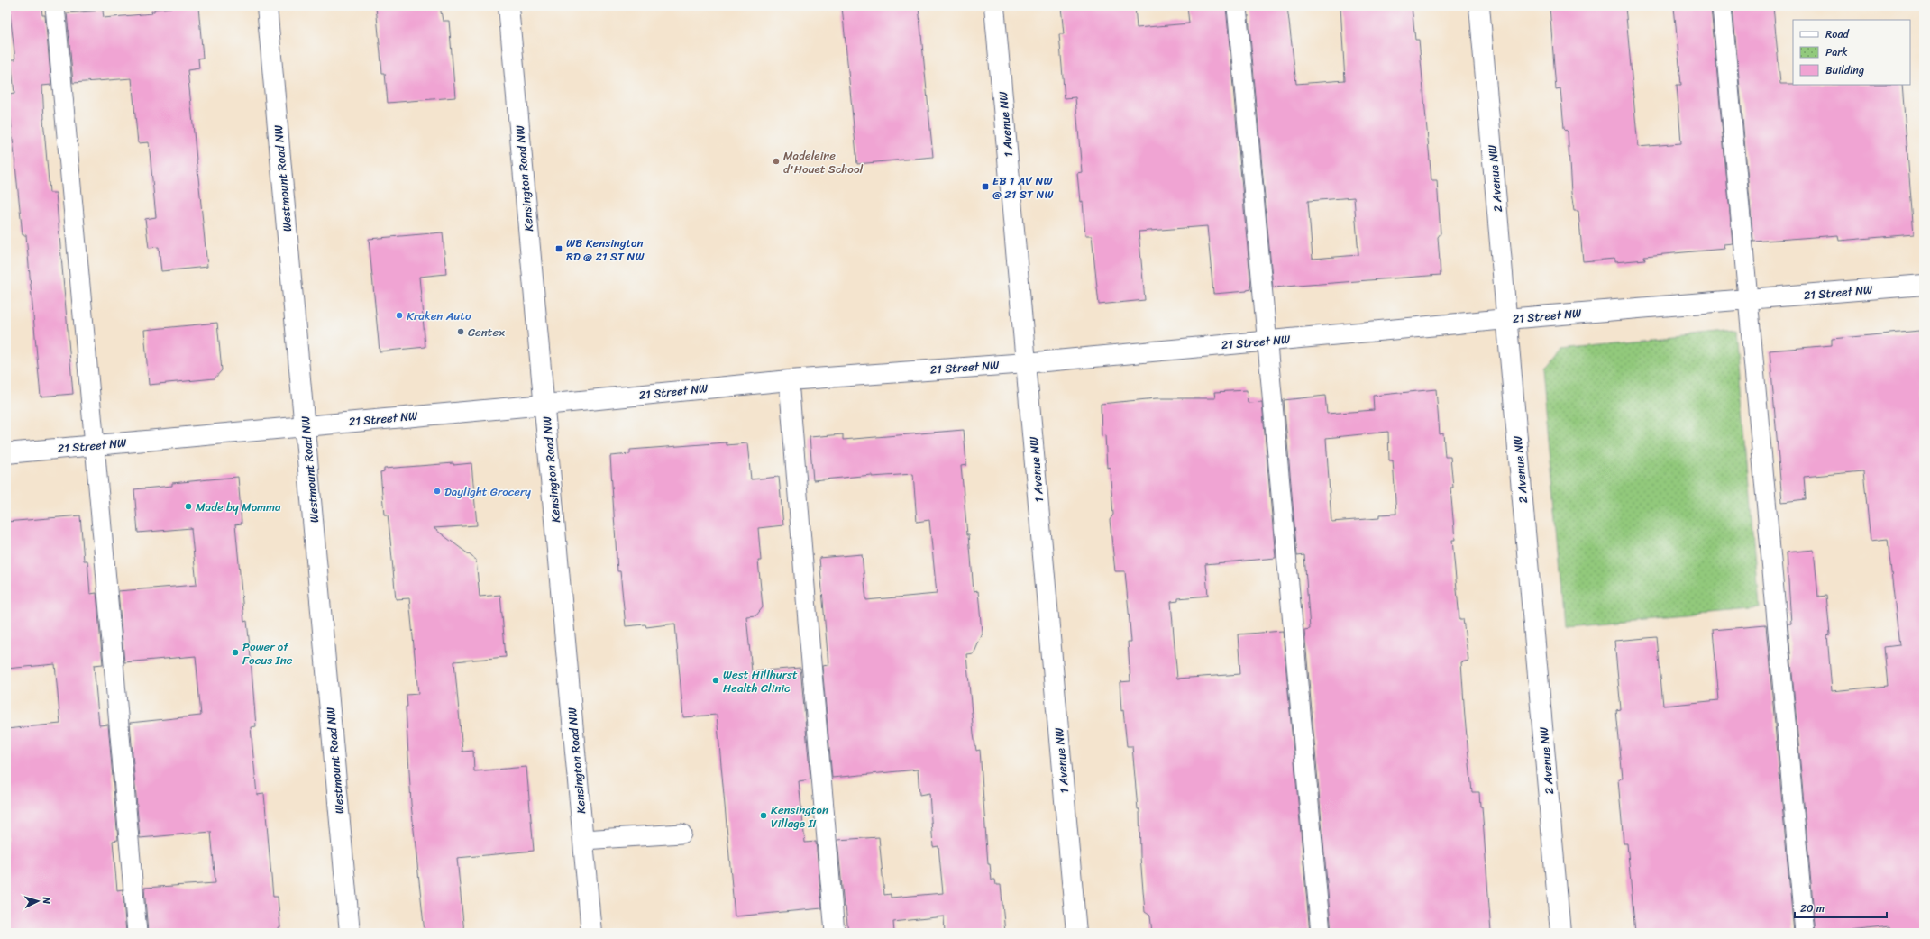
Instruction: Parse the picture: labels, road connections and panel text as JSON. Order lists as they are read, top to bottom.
{
  "streets": {
    "street": [
      "1 Avenue NW",
      "Westmount Road NW",
      "Kensington Road NW",
      "2 Avenue NW",
      "21 Street NW"
    ]
  },
  "crossings": [
    ["1 Avenue NW", "21 Street NW"],
    ["Westmount Road NW", "21 Street NW"],
    ["Kensington Road NW", "21 Street NW"],
    ["2 Avenue NW", "21 Street NW"]
  ],
  "places": {
    "other": [
      "Madeleine d'Houet School",
      "Kraken Auto",
      "Centex",
      "Daylight Grocery",
      "Made by Momma",
      "Power of Focus Inc",
      "West Hillhurst Health Clinic",
      "Kensington Village II"
    ],
    "transit": ["EB 1 AV NW @ 21 ST NW", "WB Kensington RD @ 21 ST NW"]
  },
  "legend": ["Road", "Park", "Building"],
  "scale_bar": "20 m",
  "north": "right"
}
